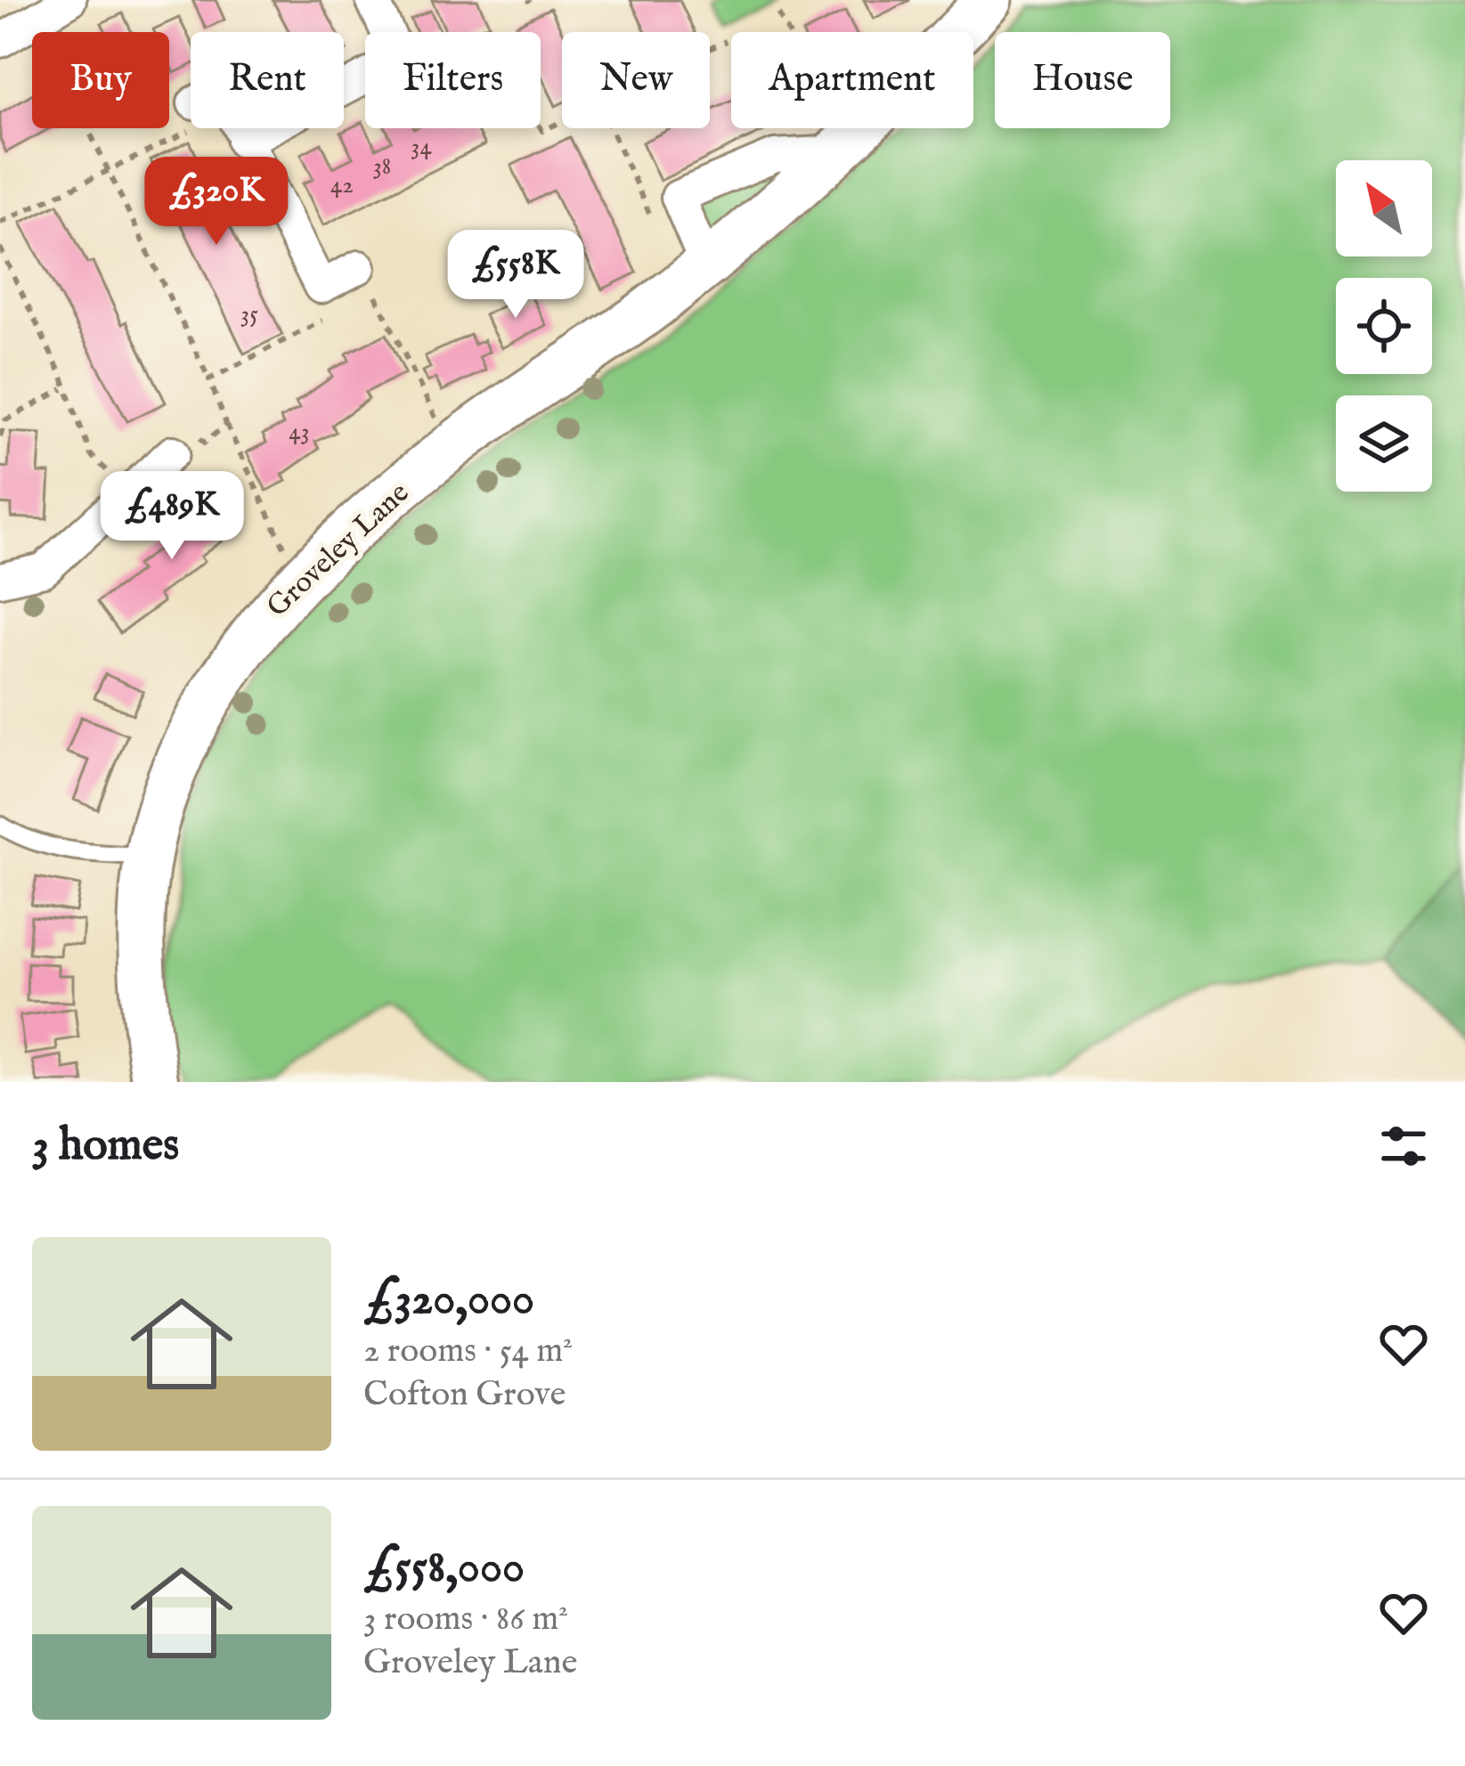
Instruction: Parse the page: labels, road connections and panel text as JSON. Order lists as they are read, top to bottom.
{
  "streets": {
    "main road": ["Groveley Lane"]
  },
  "house_numbers": [
    "34",
    "38",
    "42",
    "35",
    "43"
  ],
  "north": "top left",
  "page": {
    "chip": [
      "Buy",
      "Rent",
      "Filters",
      "New",
      "Apartment",
      "House"
    ],
    "price": ["£320K", "£558K", "£489K"],
    "heading": "3 homes",
    "list": [
      {
        "name": "£320,000",
        "note": "2 rooms · 54 m² · Cofton Grove"
      },
      {
        "name": "£558,000",
        "note": "3 rooms · 86 m² · Groveley Lane"
      }
    ]
  }
}
